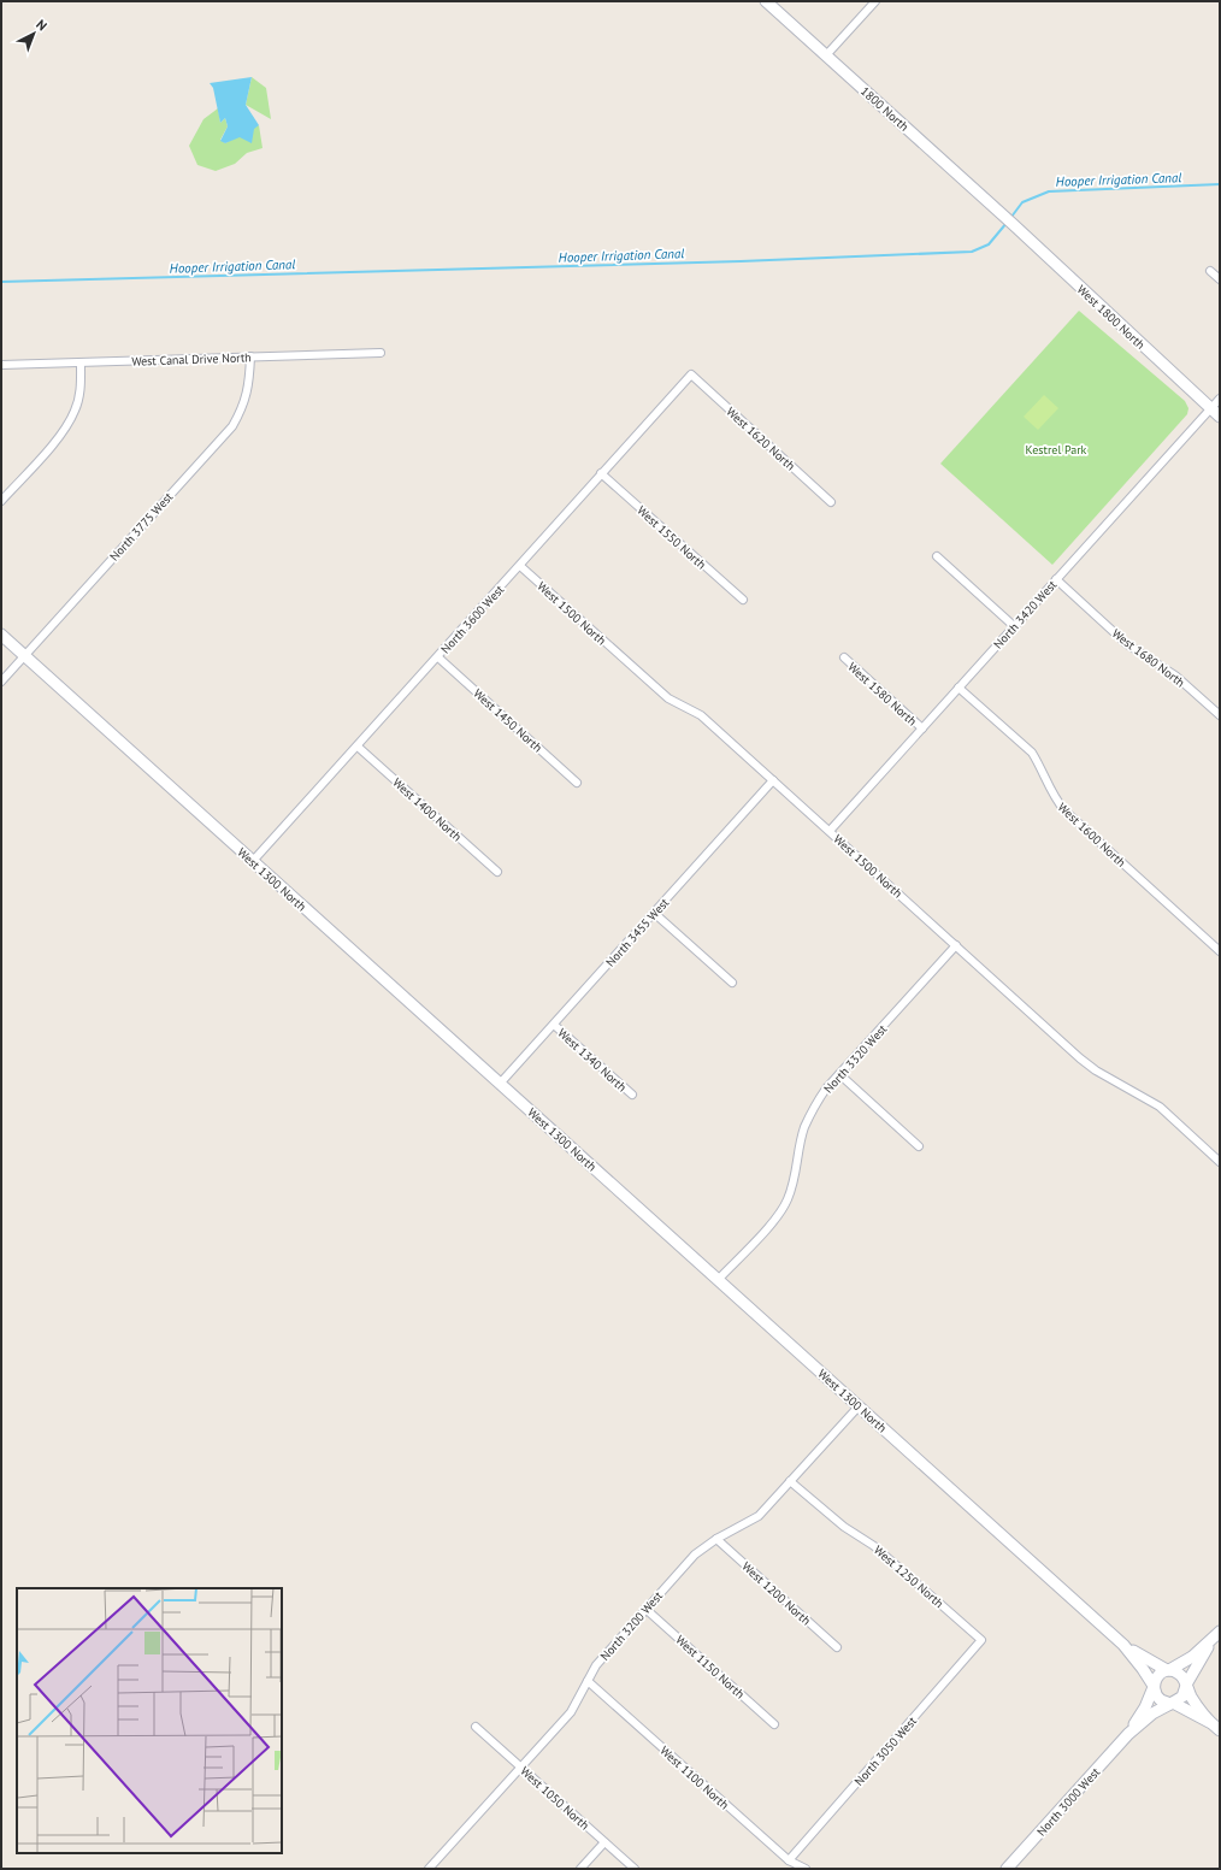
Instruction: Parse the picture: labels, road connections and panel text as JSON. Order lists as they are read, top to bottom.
{
  "streets": {
    "street": [
      "1800 North",
      "West 1800 North",
      "West Canal Drive North",
      "West 1620 North",
      "North 3775 West",
      "West 1550 North",
      "West 1500 North",
      "North 3420 West",
      "North 3600 West",
      "West 1680 North",
      "West 1580 North",
      "West 1450 North",
      "West 1400 North",
      "West 1600 North",
      "West 1300 North",
      "North 3455 West",
      "North 3320 West",
      "West 1340 North",
      "West 1250 North",
      "West 1200 North",
      "North 3200 West",
      "West 1150 North",
      "North 3050 West",
      "West 1100 North",
      "West 1050 North",
      "North 3000 West"
    ]
  },
  "crossings": [
    ["1800 North", "West 1800 North"],
    ["West 1800 North", "North 3420 West"],
    ["West Canal Drive North", "North 3775 West"],
    ["West 1620 North", "North 3600 West"],
    ["North 3775 West", "West 1300 North"],
    ["West 1550 North", "North 3600 West"],
    ["West 1500 North", "North 3420 West"],
    ["West 1500 North", "North 3600 West"],
    ["West 1500 North", "North 3455 West"],
    ["West 1500 North", "North 3320 West"],
    ["North 3420 West", "West 1680 North"],
    ["North 3420 West", "West 1580 North"],
    ["North 3420 West", "West 1600 North"],
    ["North 3600 West", "West 1450 North"],
    ["North 3600 West", "West 1400 North"],
    ["North 3600 West", "West 1300 North"],
    ["West 1300 North", "North 3455 West"],
    ["West 1300 North", "North 3320 West"],
    ["West 1300 North", "North 3200 West"],
    ["West 1300 North", "North 3000 West"],
    ["North 3455 West", "West 1340 North"],
    ["West 1250 North", "North 3200 West"],
    ["West 1250 North", "North 3050 West"],
    ["West 1200 North", "North 3200 West"],
    ["North 3200 West", "West 1150 North"],
    ["North 3200 West", "West 1100 North"],
    ["North 3200 West", "West 1050 North"],
    ["North 3050 West", "West 1100 North"]
  ],
  "water": ["Hooper Irrigation Canal"],
  "parks": ["Kestrel Park"],
  "north": "top right"
}
